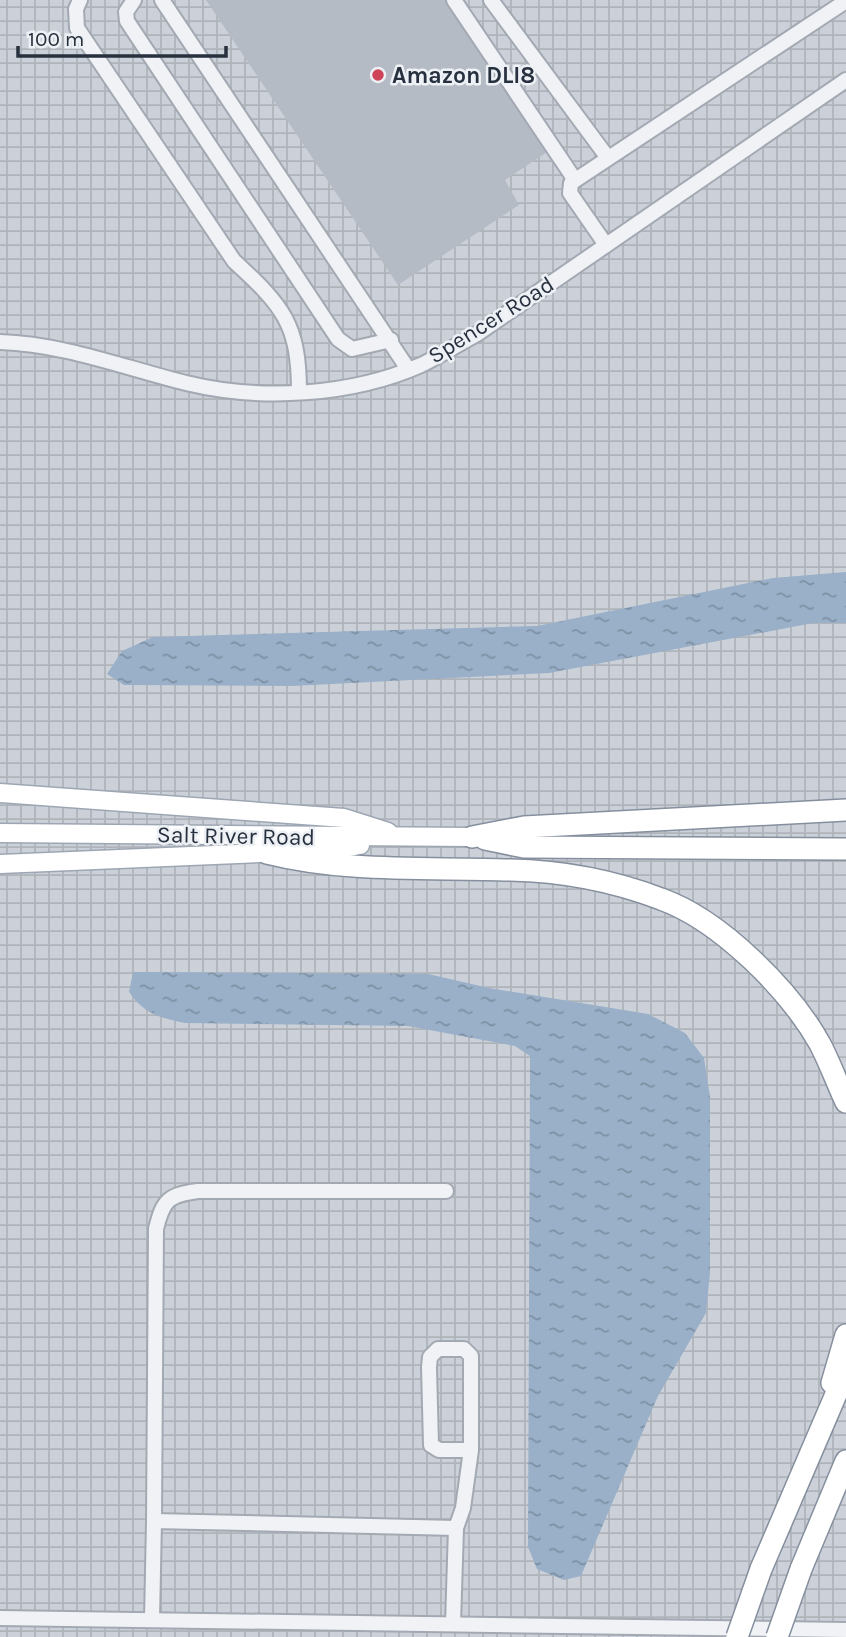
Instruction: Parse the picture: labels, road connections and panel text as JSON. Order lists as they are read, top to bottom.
{
  "streets": {
    "main road": ["Salt River Road"],
    "street": ["Spencer Road"]
  },
  "places": ["Amazon DLI8"],
  "scale_bar": "100 m"
}
